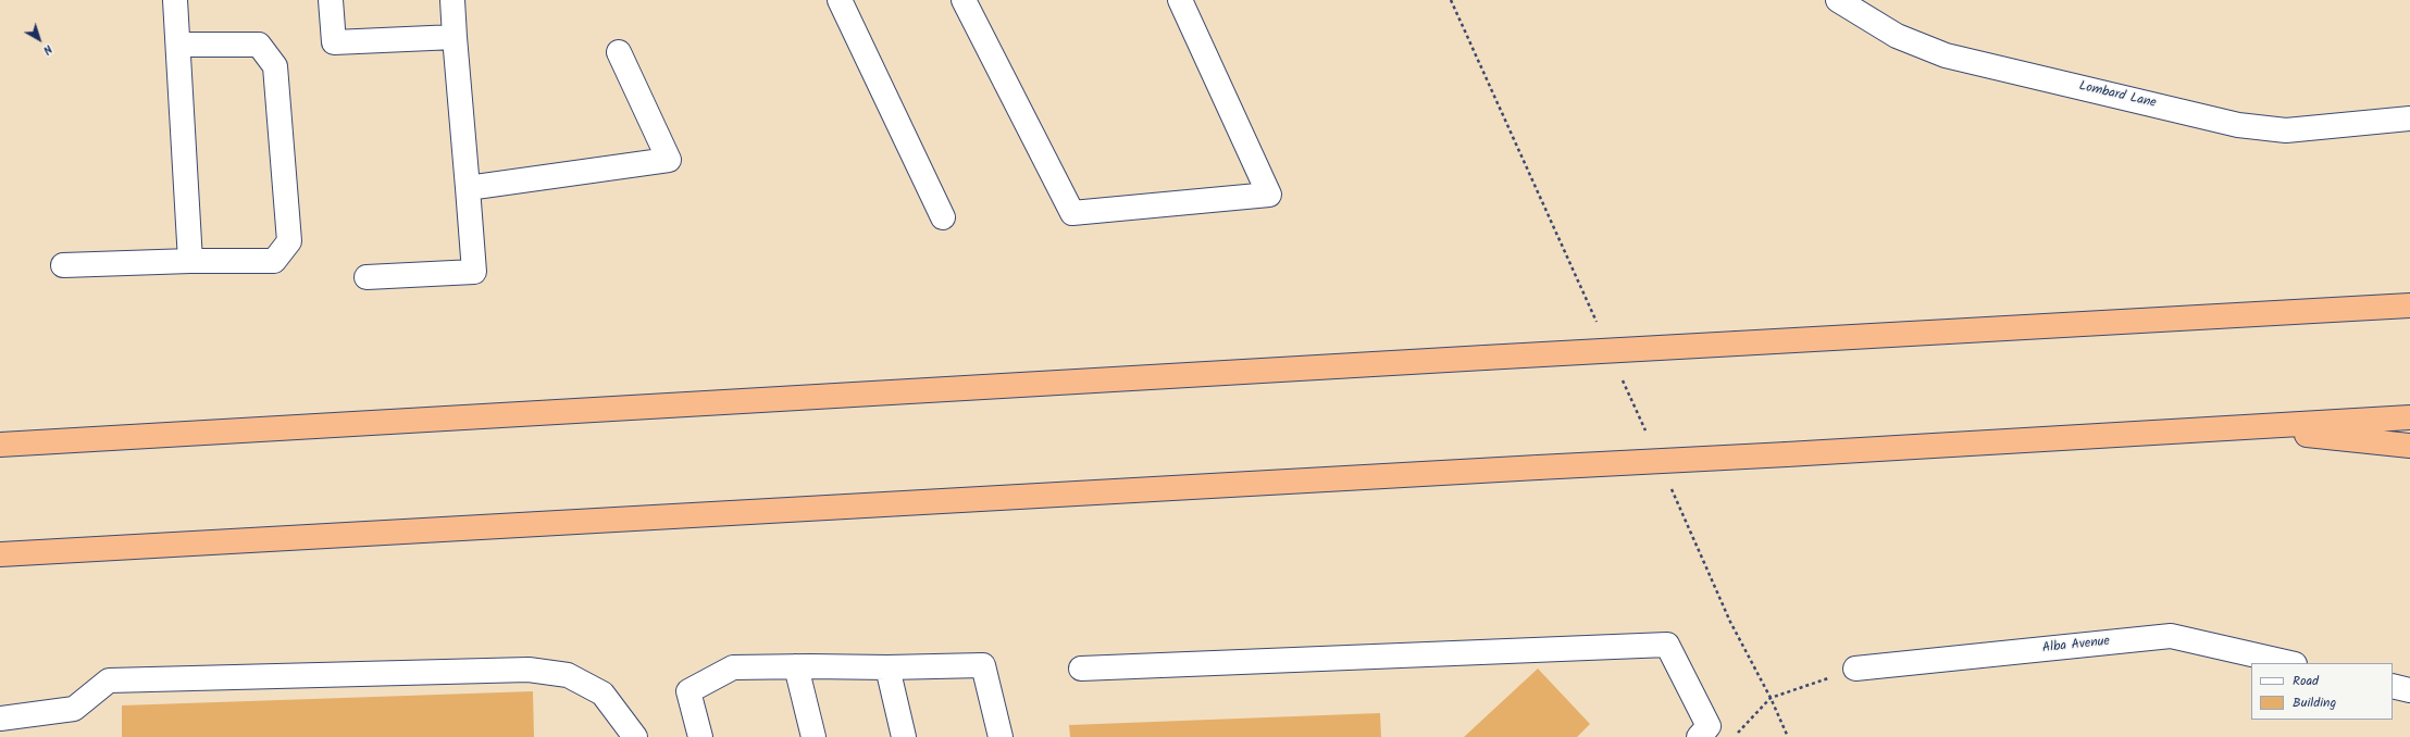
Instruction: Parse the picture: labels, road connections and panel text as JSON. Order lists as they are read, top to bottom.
{
  "streets": {
    "street": ["Lombard Lane", "Alba Avenue"]
  },
  "legend": ["Road", "Building"],
  "north": "bottom right"
}
